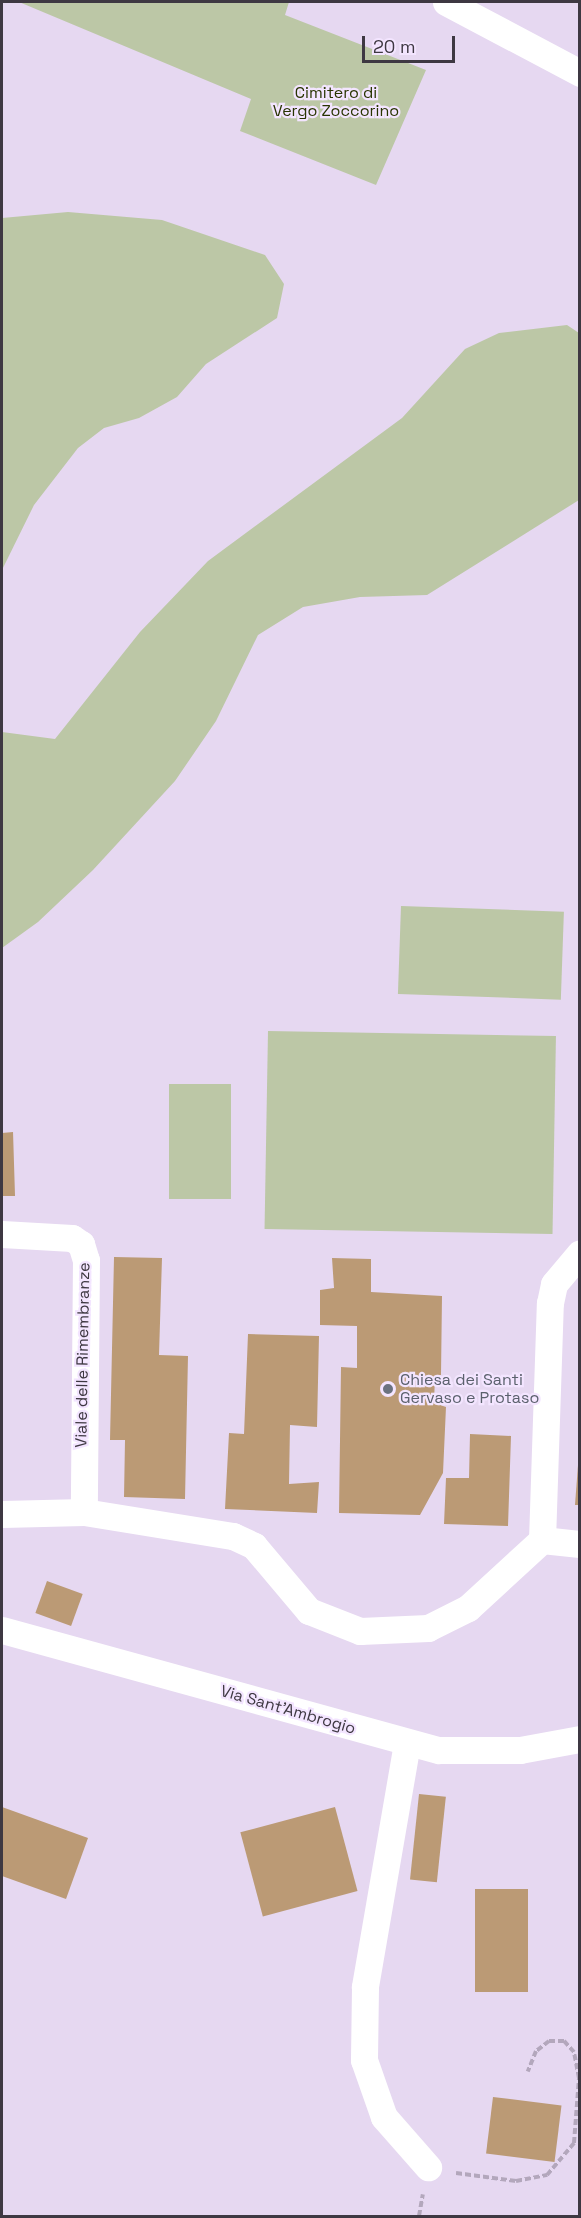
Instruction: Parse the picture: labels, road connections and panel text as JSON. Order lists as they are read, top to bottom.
{
  "streets": {
    "street": ["Viale delle Rimembranze", "Via Sant'Ambrogio"]
  },
  "parks": ["Cimitero di Vergo Zoccorino"],
  "places": ["Chiesa dei Santi Gervaso e Protaso"],
  "scale_bar": "20 m"
}
